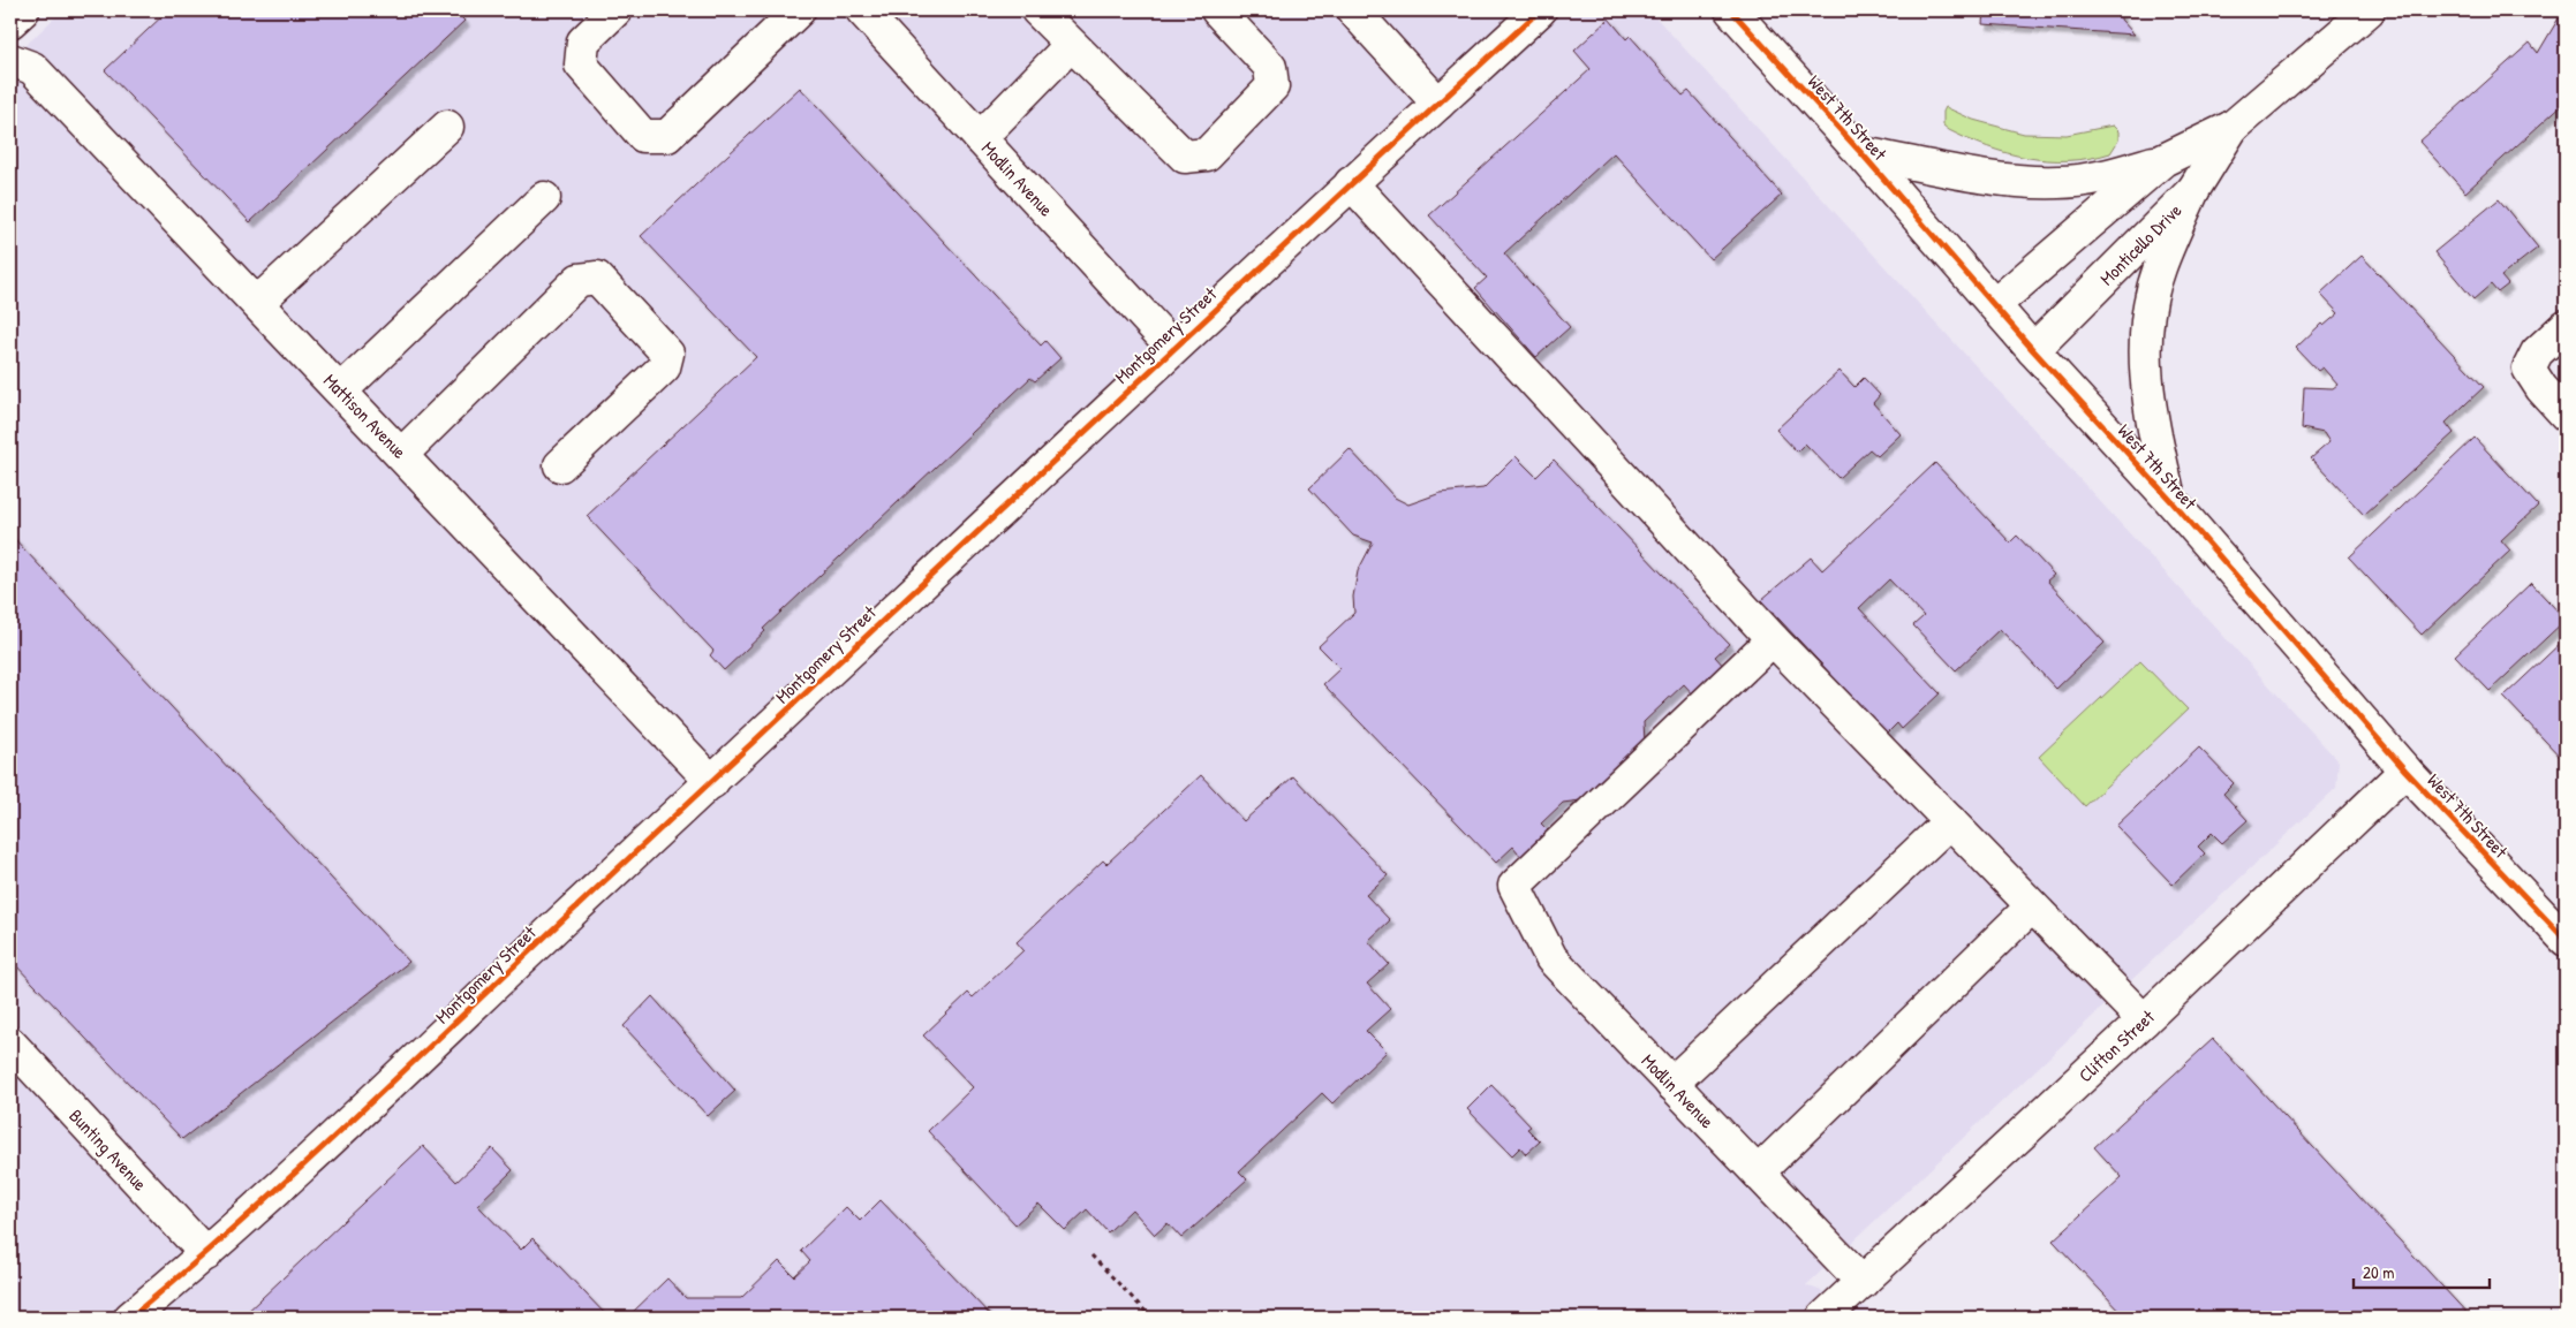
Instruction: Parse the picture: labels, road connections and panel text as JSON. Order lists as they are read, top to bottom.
{
  "streets": {
    "street": [
      "West 7th Street",
      "Modlin Avenue",
      "Monticello Drive",
      "Montgomery Street",
      "Mattison Avenue",
      "Clifton Street",
      "Bunting Avenue"
    ]
  },
  "crossings": [
    ["West 7th Street", "Monticello Drive"],
    ["West 7th Street", "Clifton Street"],
    ["Modlin Avenue", "Montgomery Street"],
    ["Modlin Avenue", "Clifton Street"],
    ["Montgomery Street", "Mattison Avenue"],
    ["Montgomery Street", "Bunting Avenue"]
  ],
  "scale_bar": "20 m"
}
